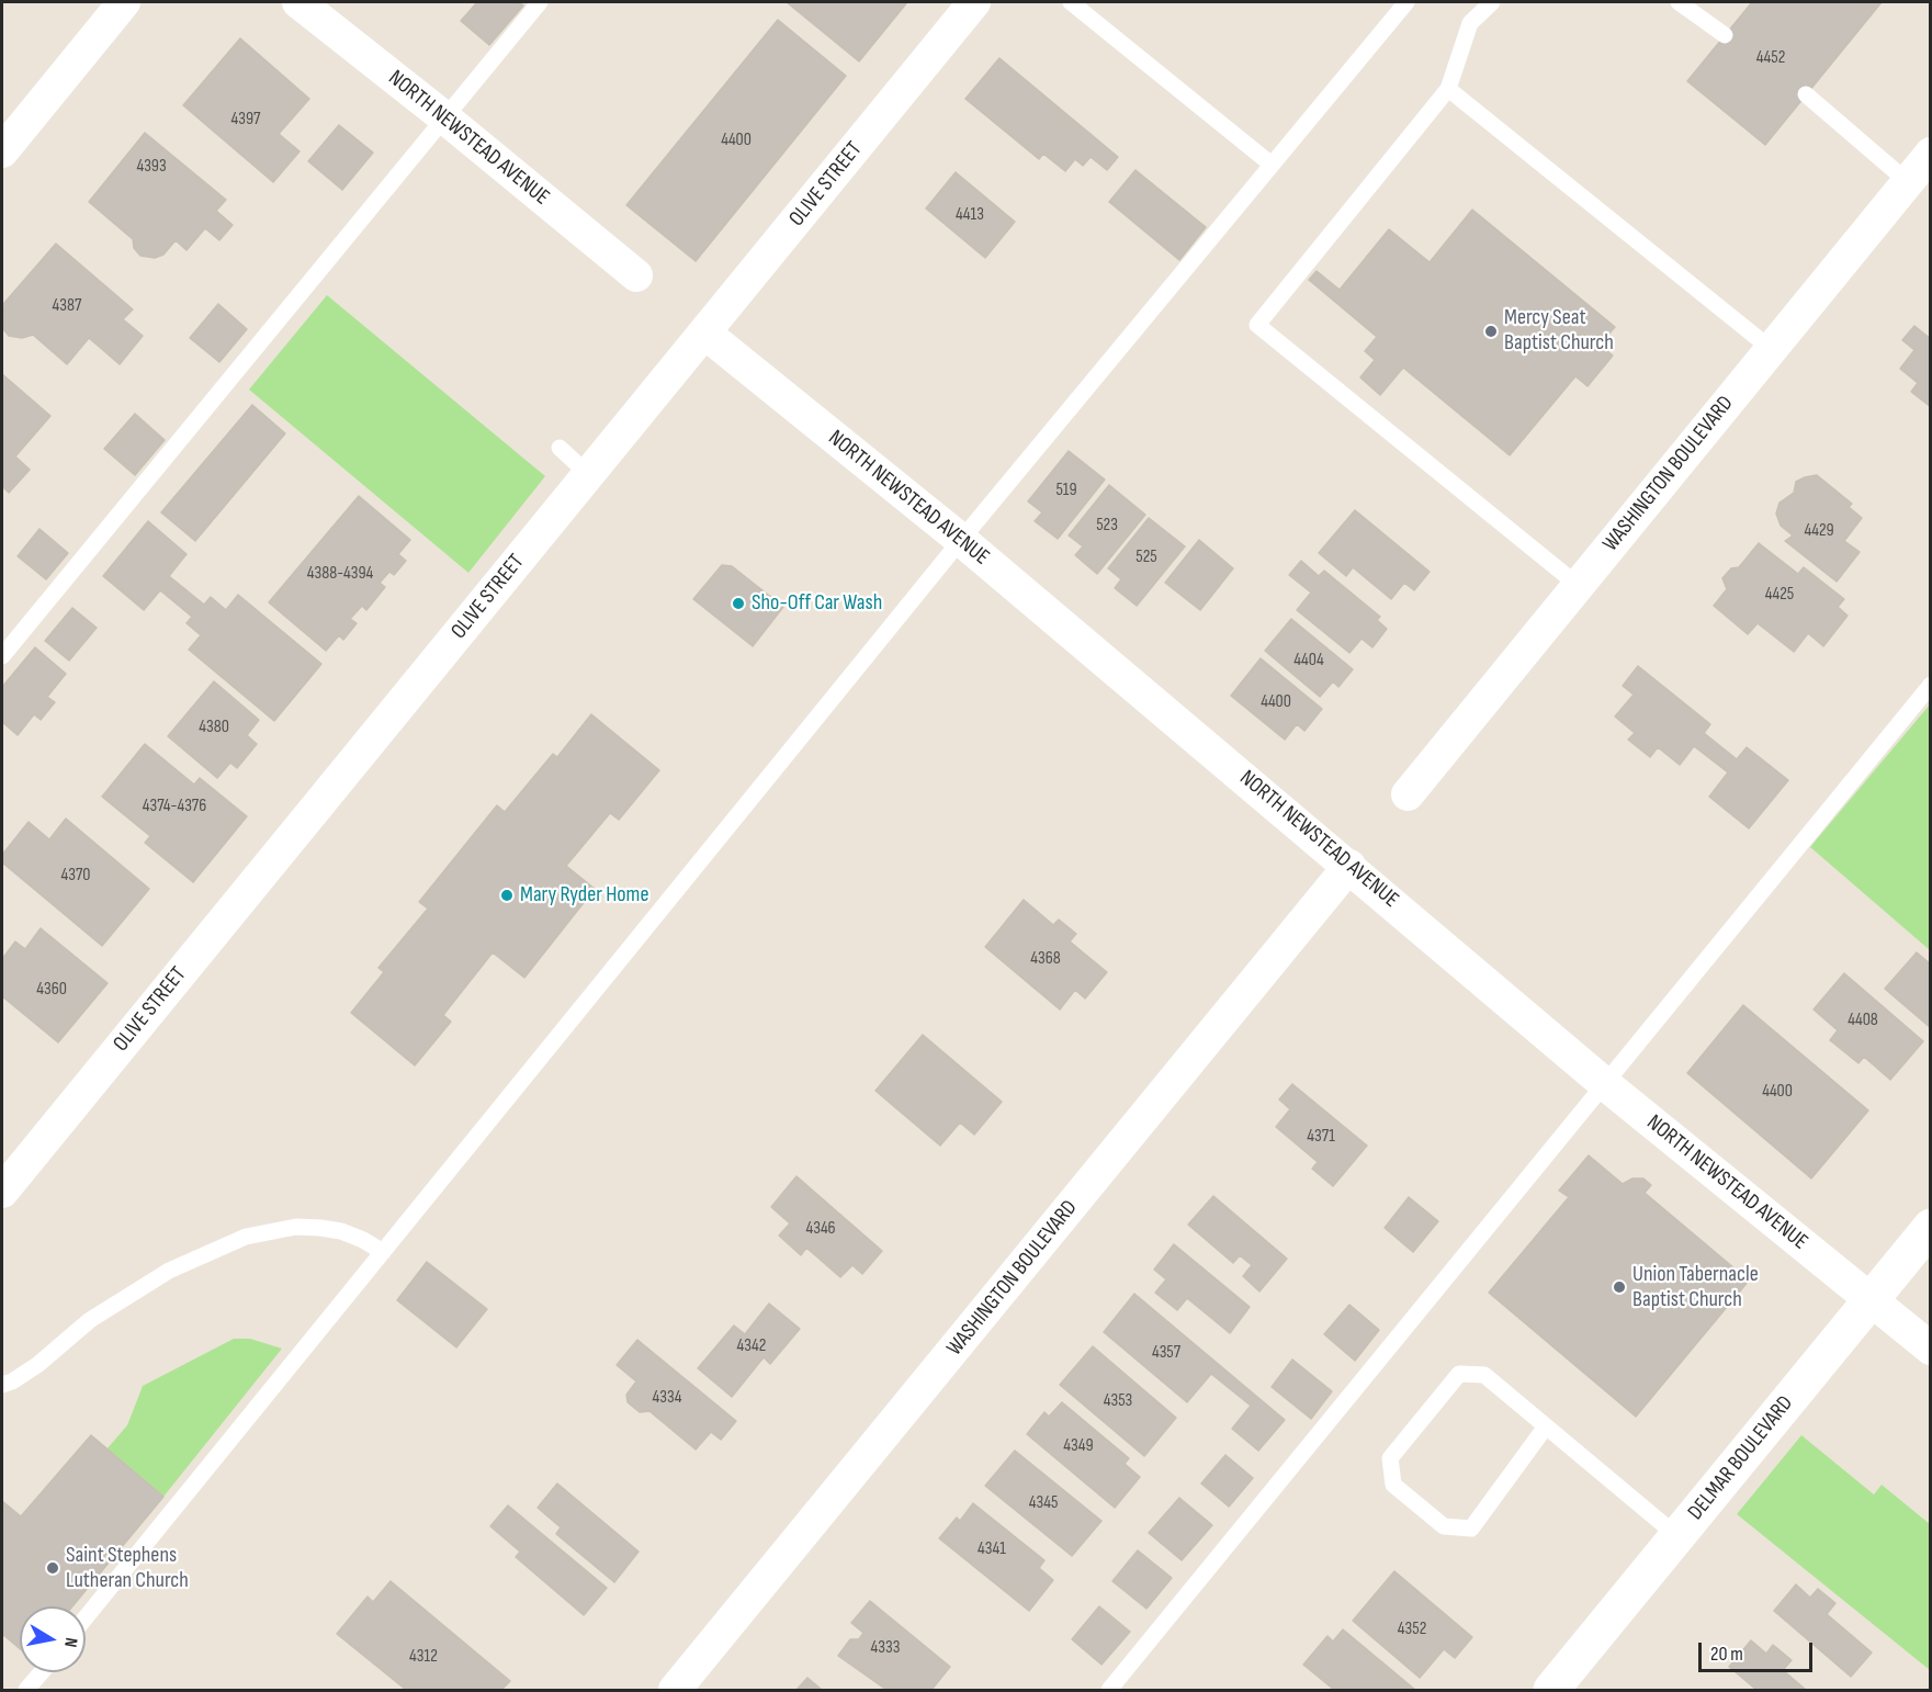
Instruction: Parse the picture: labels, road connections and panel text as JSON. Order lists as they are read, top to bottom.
{
  "streets": {
    "main road": ["DELMAR BOULEVARD"],
    "street": ["NORTH NEWSTEAD AVENUE", "OLIVE STREET", "WASHINGTON BOULEVARD"]
  },
  "crossings": [
    ["NORTH NEWSTEAD AVENUE", "OLIVE STREET"],
    ["NORTH NEWSTEAD AVENUE", "WASHINGTON BOULEVARD"],
    ["NORTH NEWSTEAD AVENUE", "DELMAR BOULEVARD"]
  ],
  "places": [
    "Mercy Seat Baptist Church",
    "Sho-Off Car Wash",
    "Mary Ryder Home",
    "Union Tabernacle Baptist Church",
    "Saint Stephens Lutheran Church"
  ],
  "house_numbers": [
    "4452",
    "4397",
    "4400",
    "4393",
    "4413",
    "4387",
    "519",
    "523",
    "4429",
    "525",
    "4388-4394",
    "4425",
    "4404",
    "4400",
    "4380",
    "4374-4376",
    "4370",
    "4368",
    "4360",
    "4408",
    "4400",
    "4371",
    "4346",
    "4342",
    "4357",
    "4334",
    "4353",
    "4349",
    "4345",
    "4341",
    "4352",
    "4333",
    "4312"
  ],
  "scale_bar": "20 m",
  "north": "right"
}
